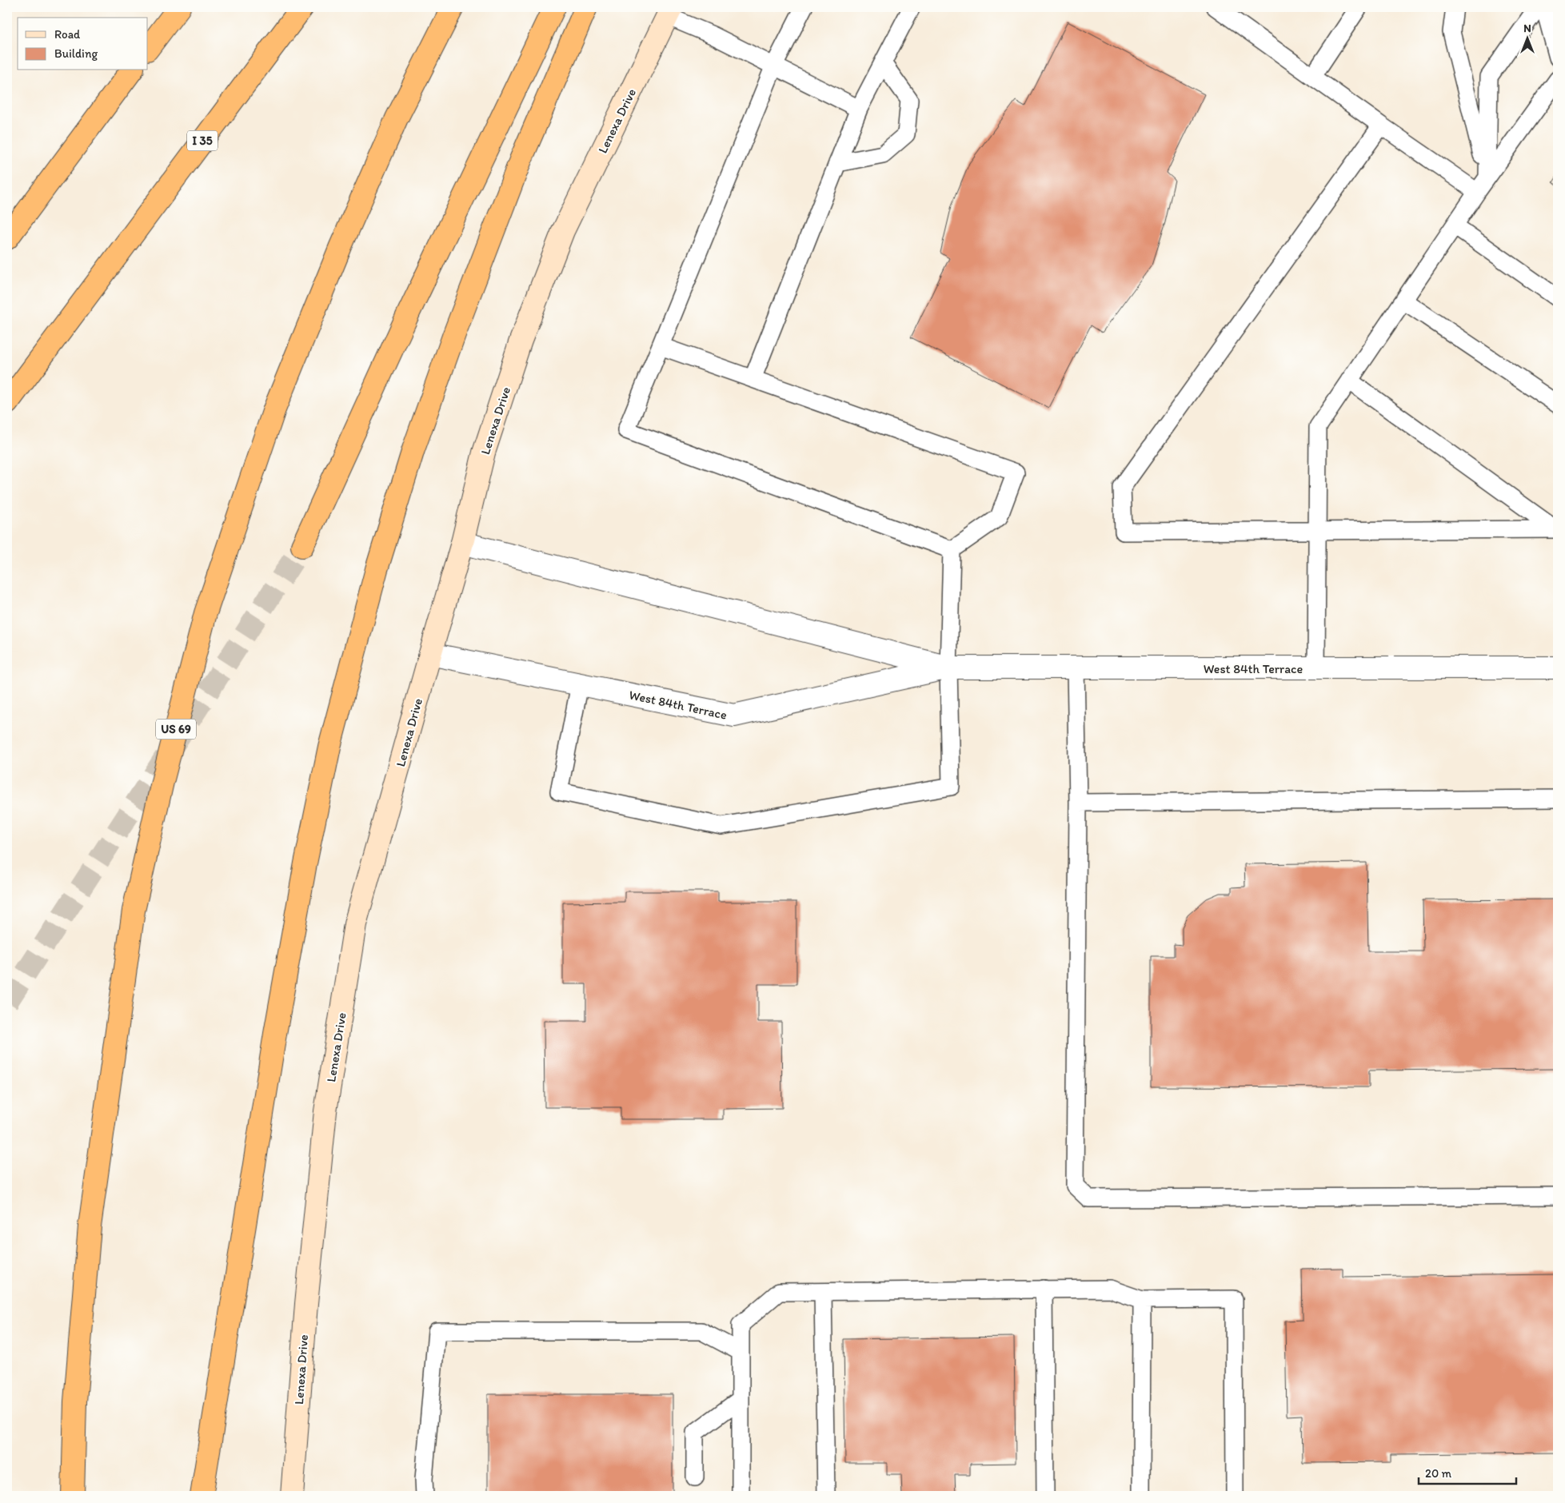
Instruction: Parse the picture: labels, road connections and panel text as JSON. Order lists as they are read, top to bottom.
{
  "streets": {
    "highway": ["I 35", "US 69"],
    "street": ["Lenexa Drive", "West 84th Terrace"]
  },
  "crossings": [
    ["Lenexa Drive", "West 84th Terrace"]
  ],
  "legend": ["Road", "Building"],
  "scale_bar": "20 m",
  "north": "top"
}
